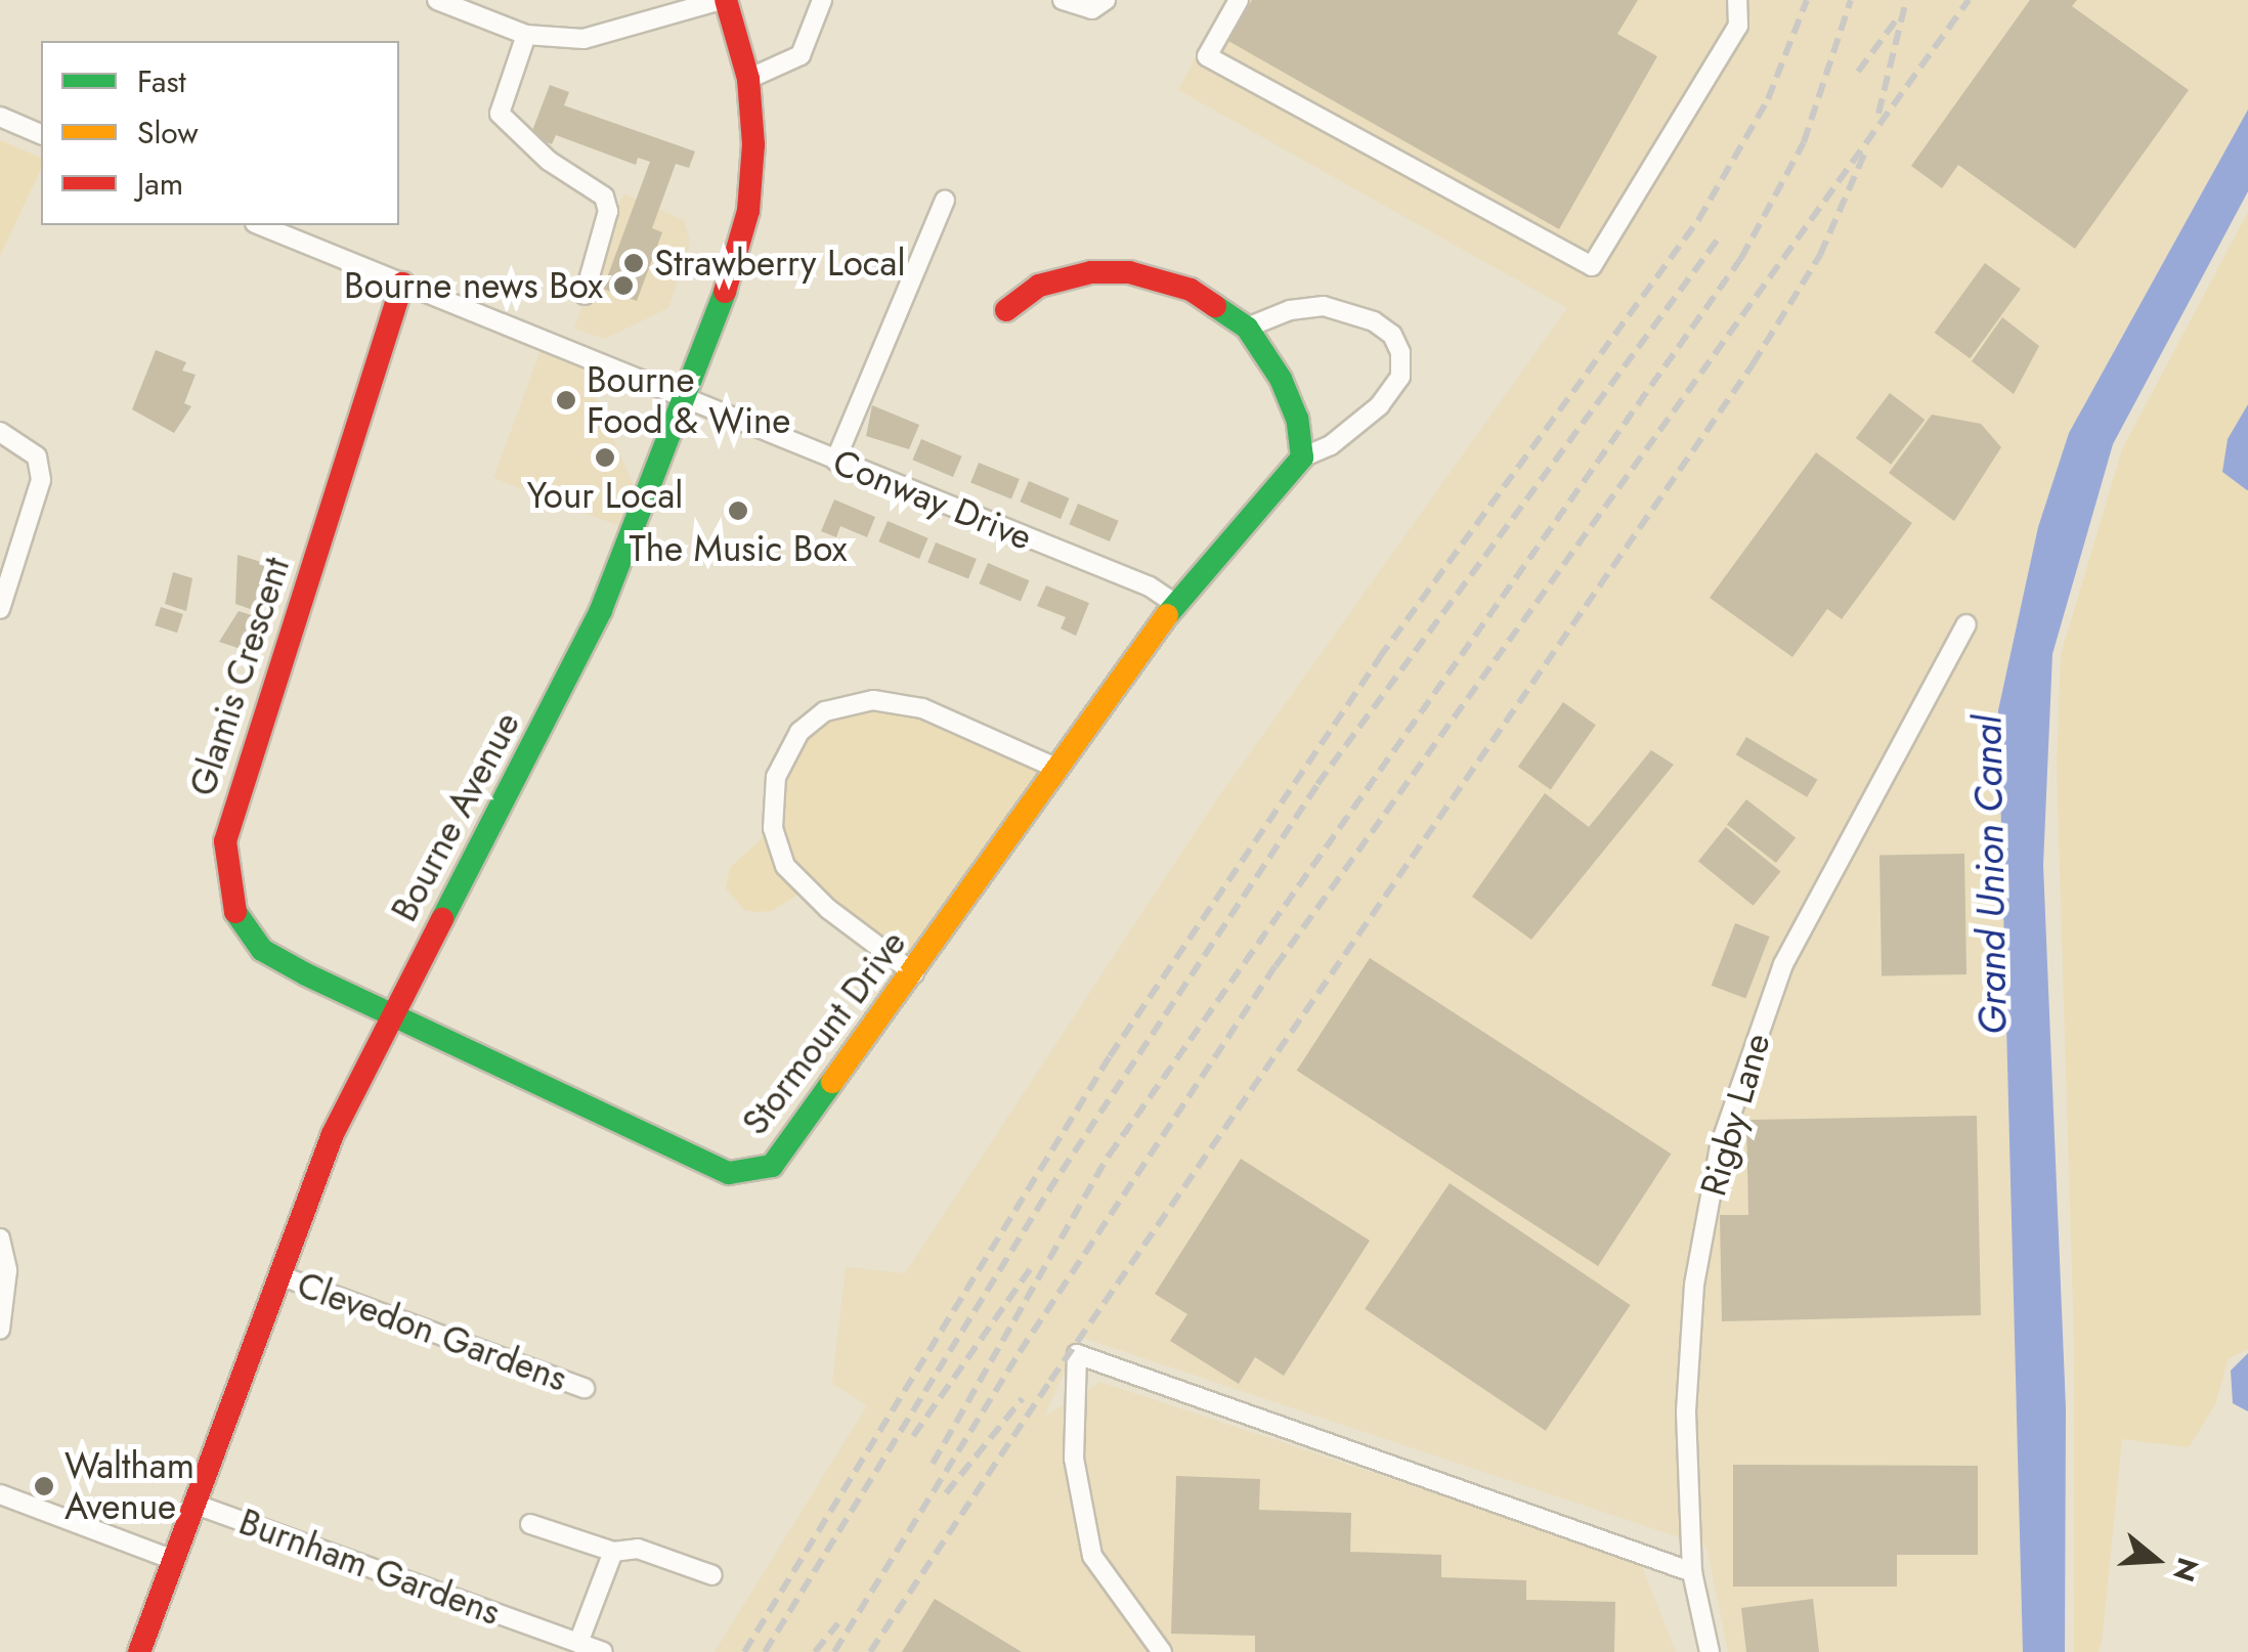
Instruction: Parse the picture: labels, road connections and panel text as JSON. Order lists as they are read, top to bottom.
{
  "streets": {
    "street": [
      "Conway Drive",
      "Glamis Crescent",
      "Bourne Avenue",
      "Stormount Drive",
      "Rigby Lane",
      "Clevedon Gardens",
      "Burnham Gardens"
    ]
  },
  "crossings": [
    ["Conway Drive", "Glamis Crescent"],
    ["Conway Drive", "Bourne Avenue"],
    ["Conway Drive", "Stormount Drive"],
    ["Glamis Crescent", "Bourne Avenue"],
    ["Glamis Crescent", "Stormount Drive"],
    ["Bourne Avenue", "Stormount Drive"],
    ["Bourne Avenue", "Clevedon Gardens"],
    ["Bourne Avenue", "Burnham Gardens"]
  ],
  "water": ["Grand Union Canal"],
  "places": [
    "Strawberry Local",
    "Bourne news Box",
    "Bourne Food & Wine",
    "Your Local",
    "The Music Box",
    "Waltham Avenue"
  ],
  "legend": ["Fast", "Slow", "Jam"],
  "north": "right"
}
